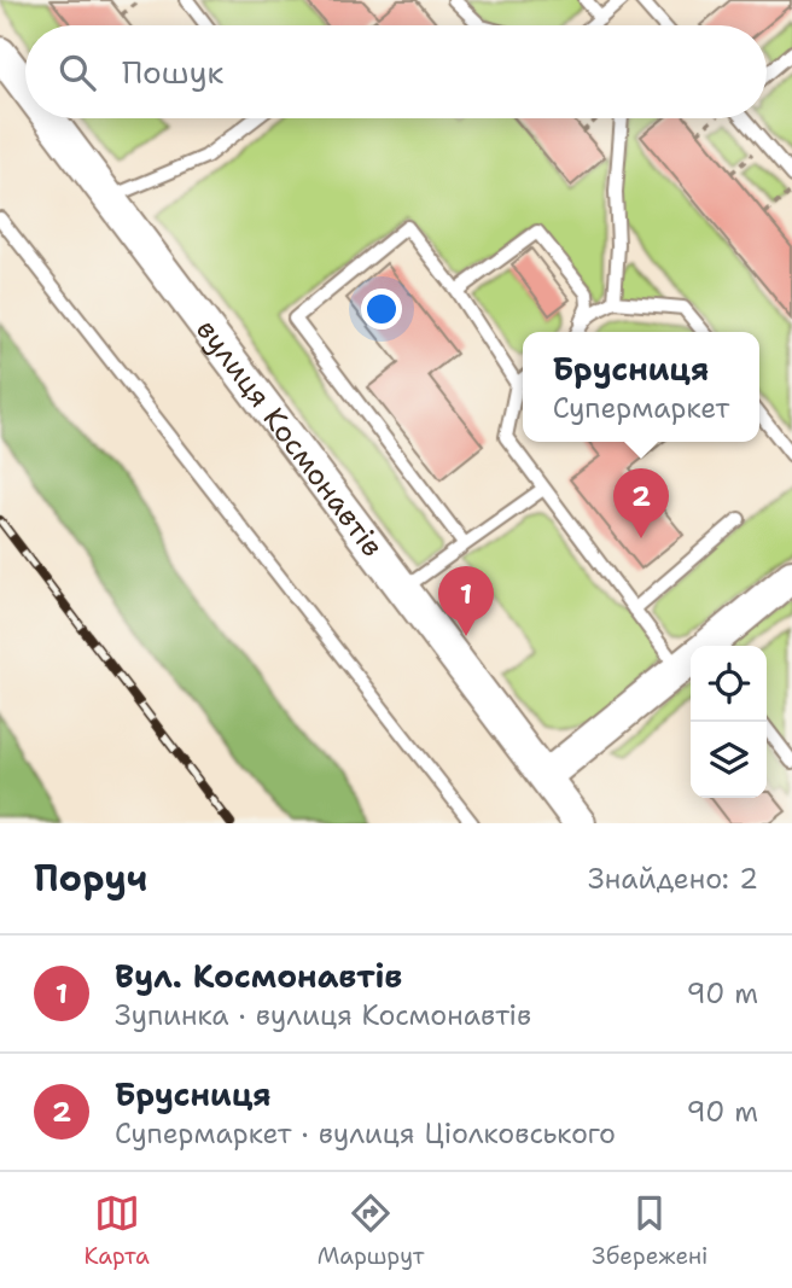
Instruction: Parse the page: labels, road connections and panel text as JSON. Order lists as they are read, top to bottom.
{
  "streets": {
    "street": ["вулиця Космонавтів"]
  },
  "page": {
    "search": "Пошук",
    "popup": ["Брусниця", "Супермаркет"],
    "pins": ["2", "1"],
    "heading": ["Поруч", "Знайдено: 2"],
    "list": [
      {
        "mark": "1",
        "name": "Вул. Космонавтів",
        "note": "Зупинка · вулиця Космонавтів",
        "value": "90 m"
      },
      {
        "mark": "2",
        "name": "Брусниця",
        "note": "Супермаркет · вулиця Ціолковського",
        "value": "90 m"
      }
    ],
    "nav": ["Карта", "Маршрут", "Збережені"]
  }
}
